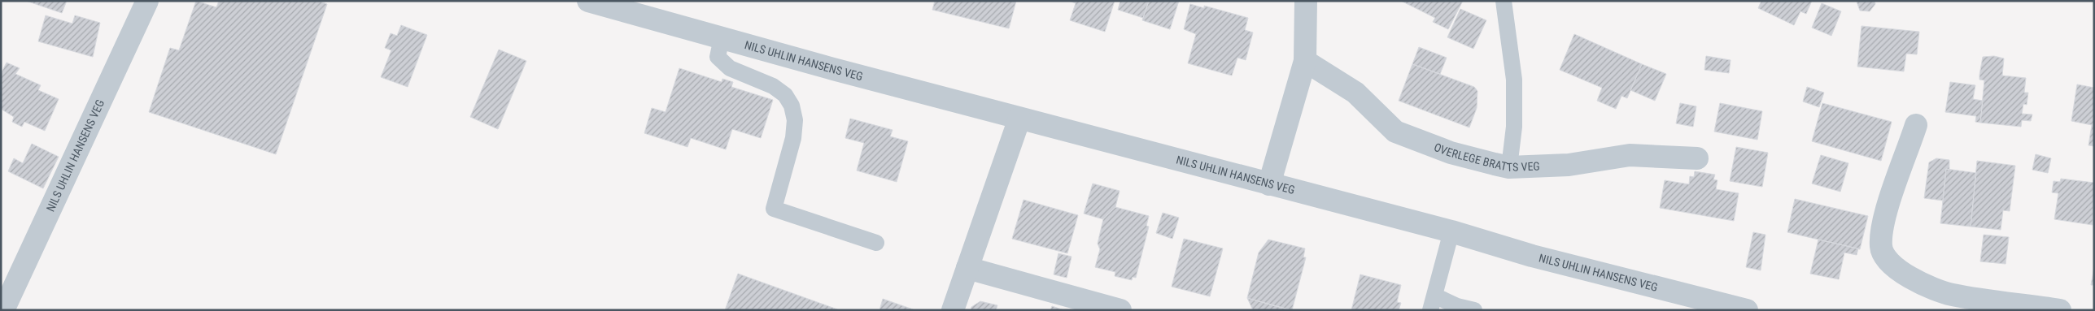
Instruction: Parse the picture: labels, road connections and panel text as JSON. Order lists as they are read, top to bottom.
{
  "streets": {
    "street": ["NILS UHLIN HANSENS VEG", "OVERLEGE BRATTS VEG"]
  }
}
